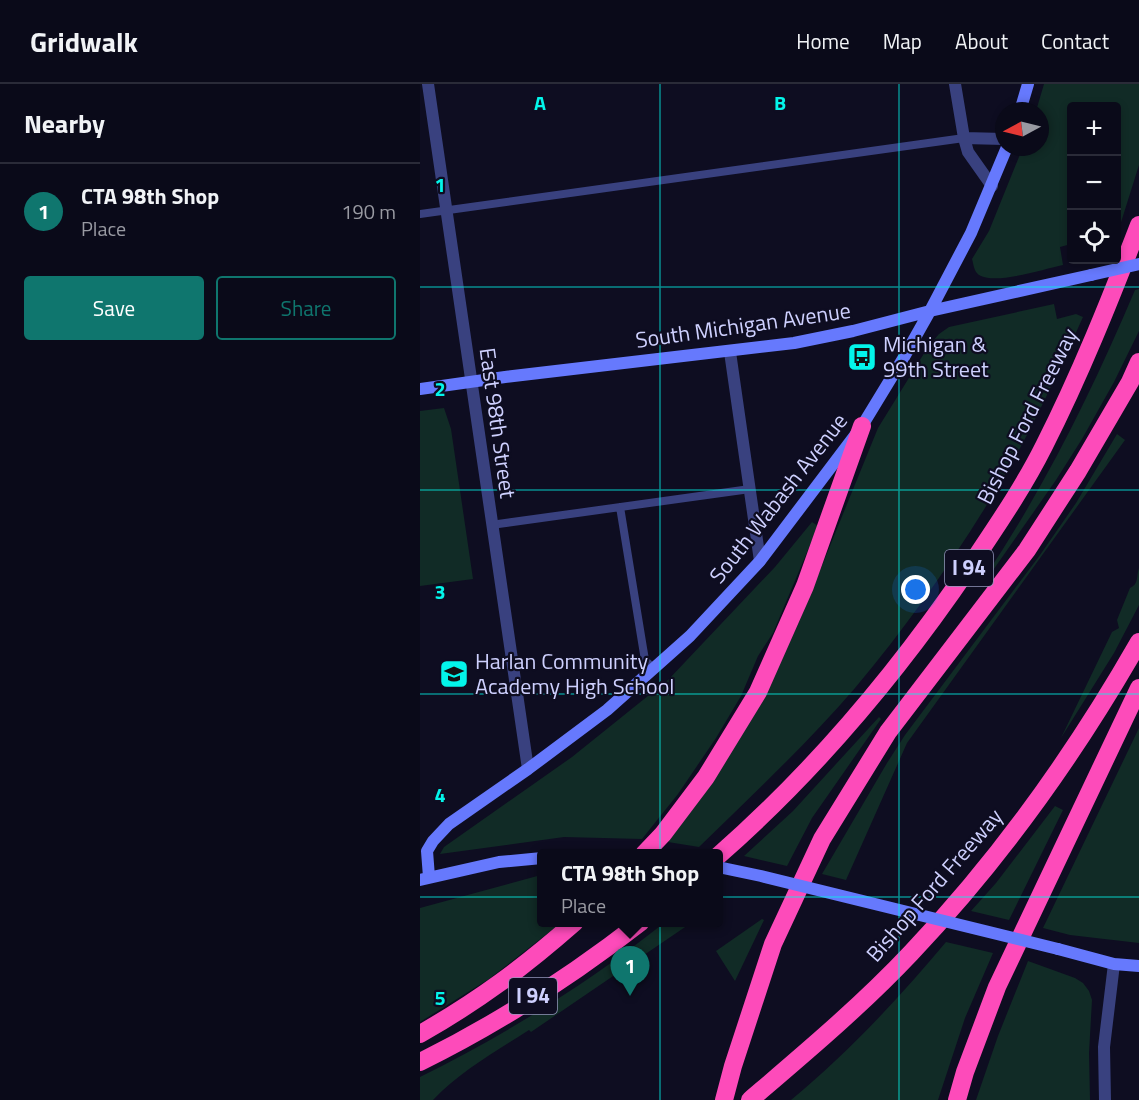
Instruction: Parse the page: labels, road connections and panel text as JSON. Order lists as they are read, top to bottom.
{
  "streets": {
    "highway": ["Bishop Ford Freeway", "I 94"],
    "street": ["South Michigan Avenue", "East 98th Street", "South Wabash Avenue"]
  },
  "crossings": [
    ["South Michigan Avenue", "East 98th Street"],
    ["South Michigan Avenue", "South Wabash Avenue"],
    ["East 98th Street", "South Wabash Avenue"]
  ],
  "places": {
    "bus stop": ["Michigan & 99th Street"],
    "school or university": ["Harlan Community Academy High School"]
  },
  "north": "left",
  "page": {
    "header": "Gridwalk",
    "nav": [
      "Home",
      "Map",
      "About",
      "Contact"
    ],
    "heading": "Nearby",
    "map_buttons": ["+", "−"],
    "list": [
      {
        "mark": "1",
        "name": "CTA 98th Shop",
        "note": "Place",
        "value": "190 m"
      }
    ],
    "buttons": ["Save", "Share"],
    "popup": ["CTA 98th Shop", "Place"],
    "pins": "1"
  },
  "grid": {
    "columns": ["A", "B"],
    "rows": [
      "1",
      "2",
      "3",
      "4",
      "5"
    ]
  }
}
